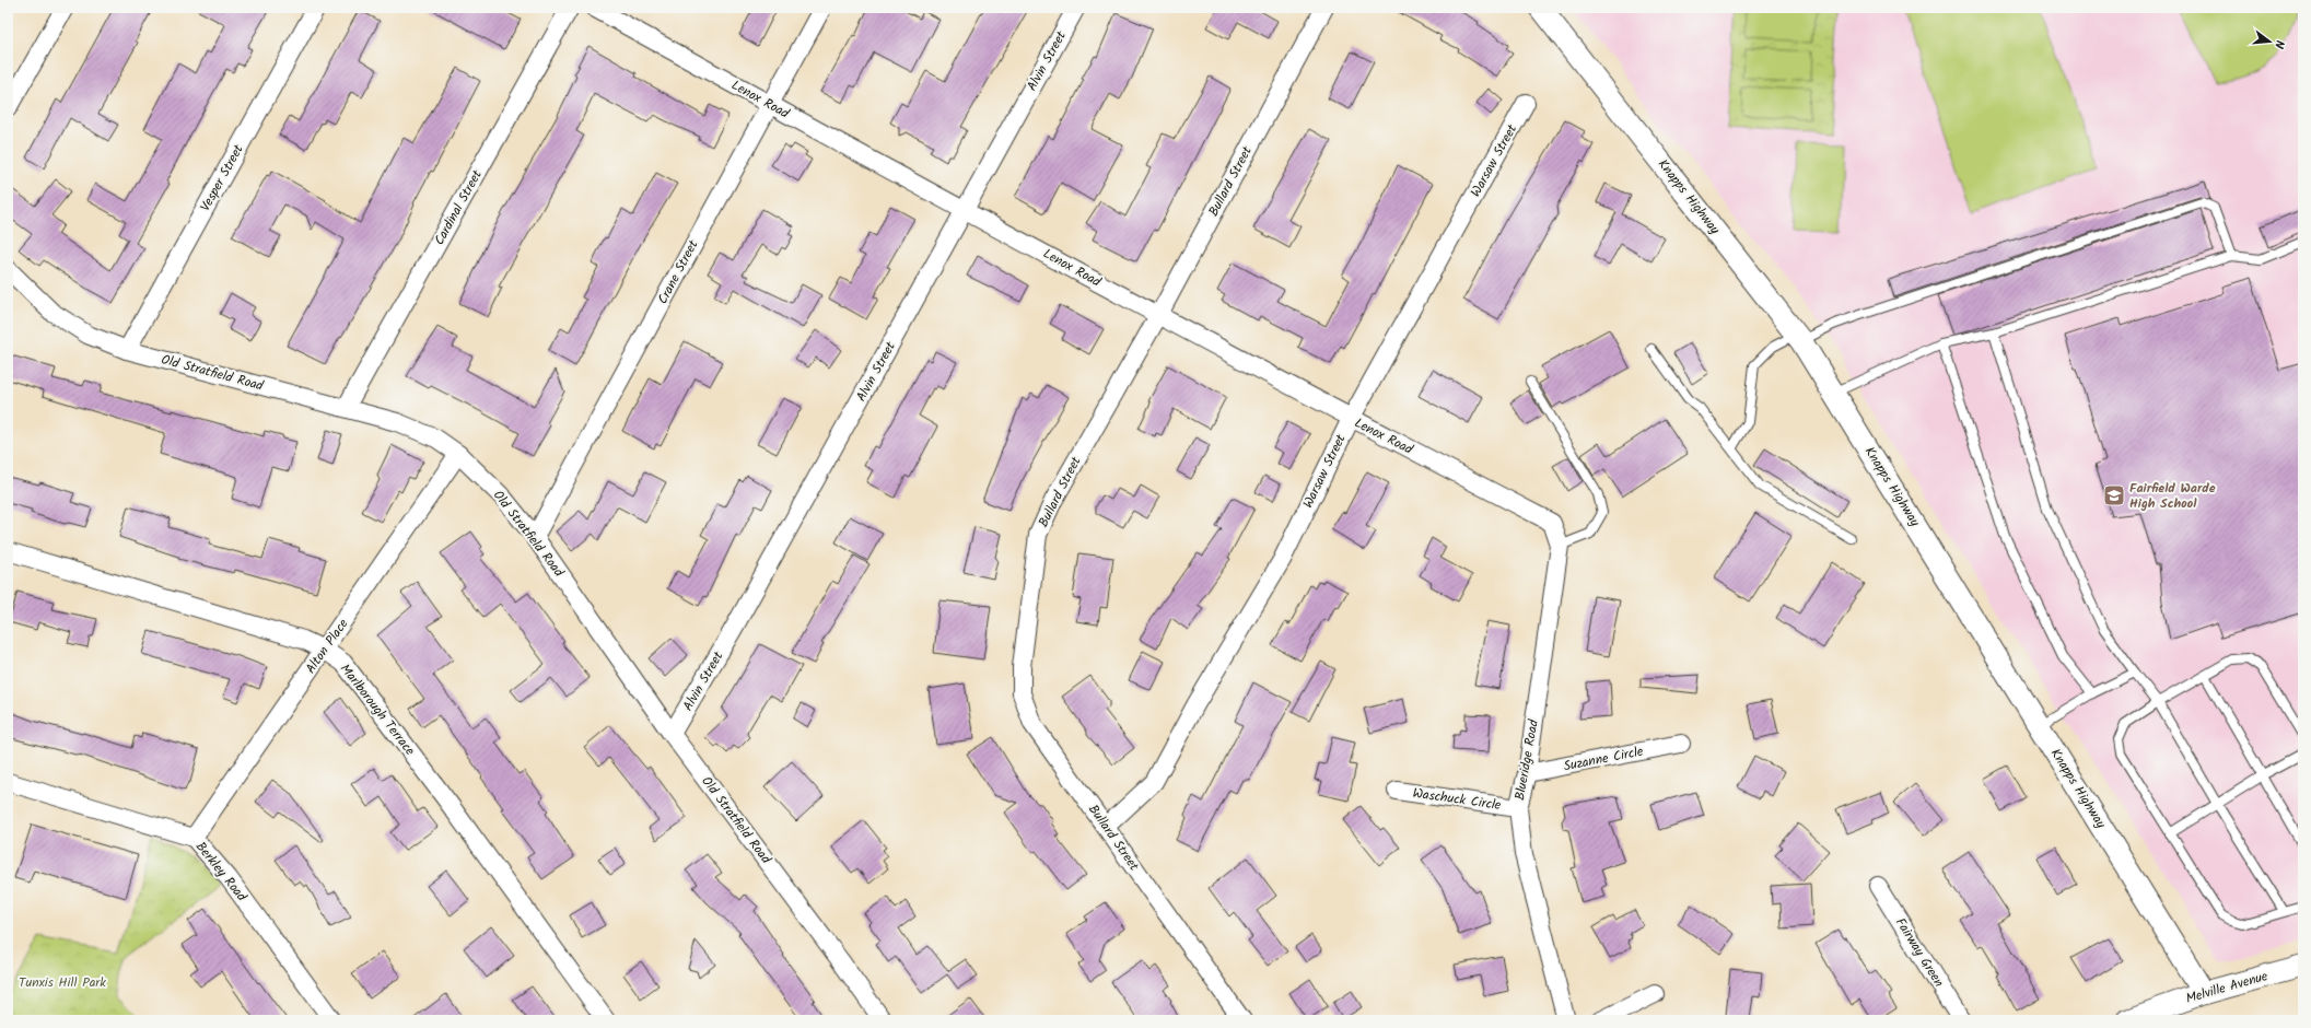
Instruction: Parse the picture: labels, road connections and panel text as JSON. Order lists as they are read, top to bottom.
{
  "streets": {
    "street": [
      "Alvin Street",
      "Lenox Road",
      "Warsaw Street",
      "Vesper Street",
      "Bullard Street",
      "Knapps Highway",
      "Cardinal Street",
      "Crane Street",
      "Old Stratfield Road",
      "Alton Place",
      "Marlborough Terrace",
      "Suzanne Circle",
      "Blueridge Road",
      "Waschuck Circle",
      "Berkley Road",
      "Fairway Green",
      "Melville Avenue"
    ]
  },
  "crossings": [
    ["Alvin Street", "Lenox Road"],
    ["Alvin Street", "Old Stratfield Road"],
    ["Lenox Road", "Warsaw Street"],
    ["Lenox Road", "Bullard Street"],
    ["Lenox Road", "Crane Street"],
    ["Lenox Road", "Blueridge Road"],
    ["Warsaw Street", "Bullard Street"],
    ["Vesper Street", "Old Stratfield Road"],
    ["Knapps Highway", "Melville Avenue"],
    ["Cardinal Street", "Old Stratfield Road"],
    ["Crane Street", "Old Stratfield Road"],
    ["Old Stratfield Road", "Alton Place"],
    ["Alton Place", "Marlborough Terrace"],
    ["Alton Place", "Berkley Road"],
    ["Suzanne Circle", "Blueridge Road"],
    ["Blueridge Road", "Waschuck Circle"]
  ],
  "parks": ["Tunxis Hill Park"],
  "places": {
    "school or university": ["Fairfield Warde High School"]
  },
  "north": "right"
}
